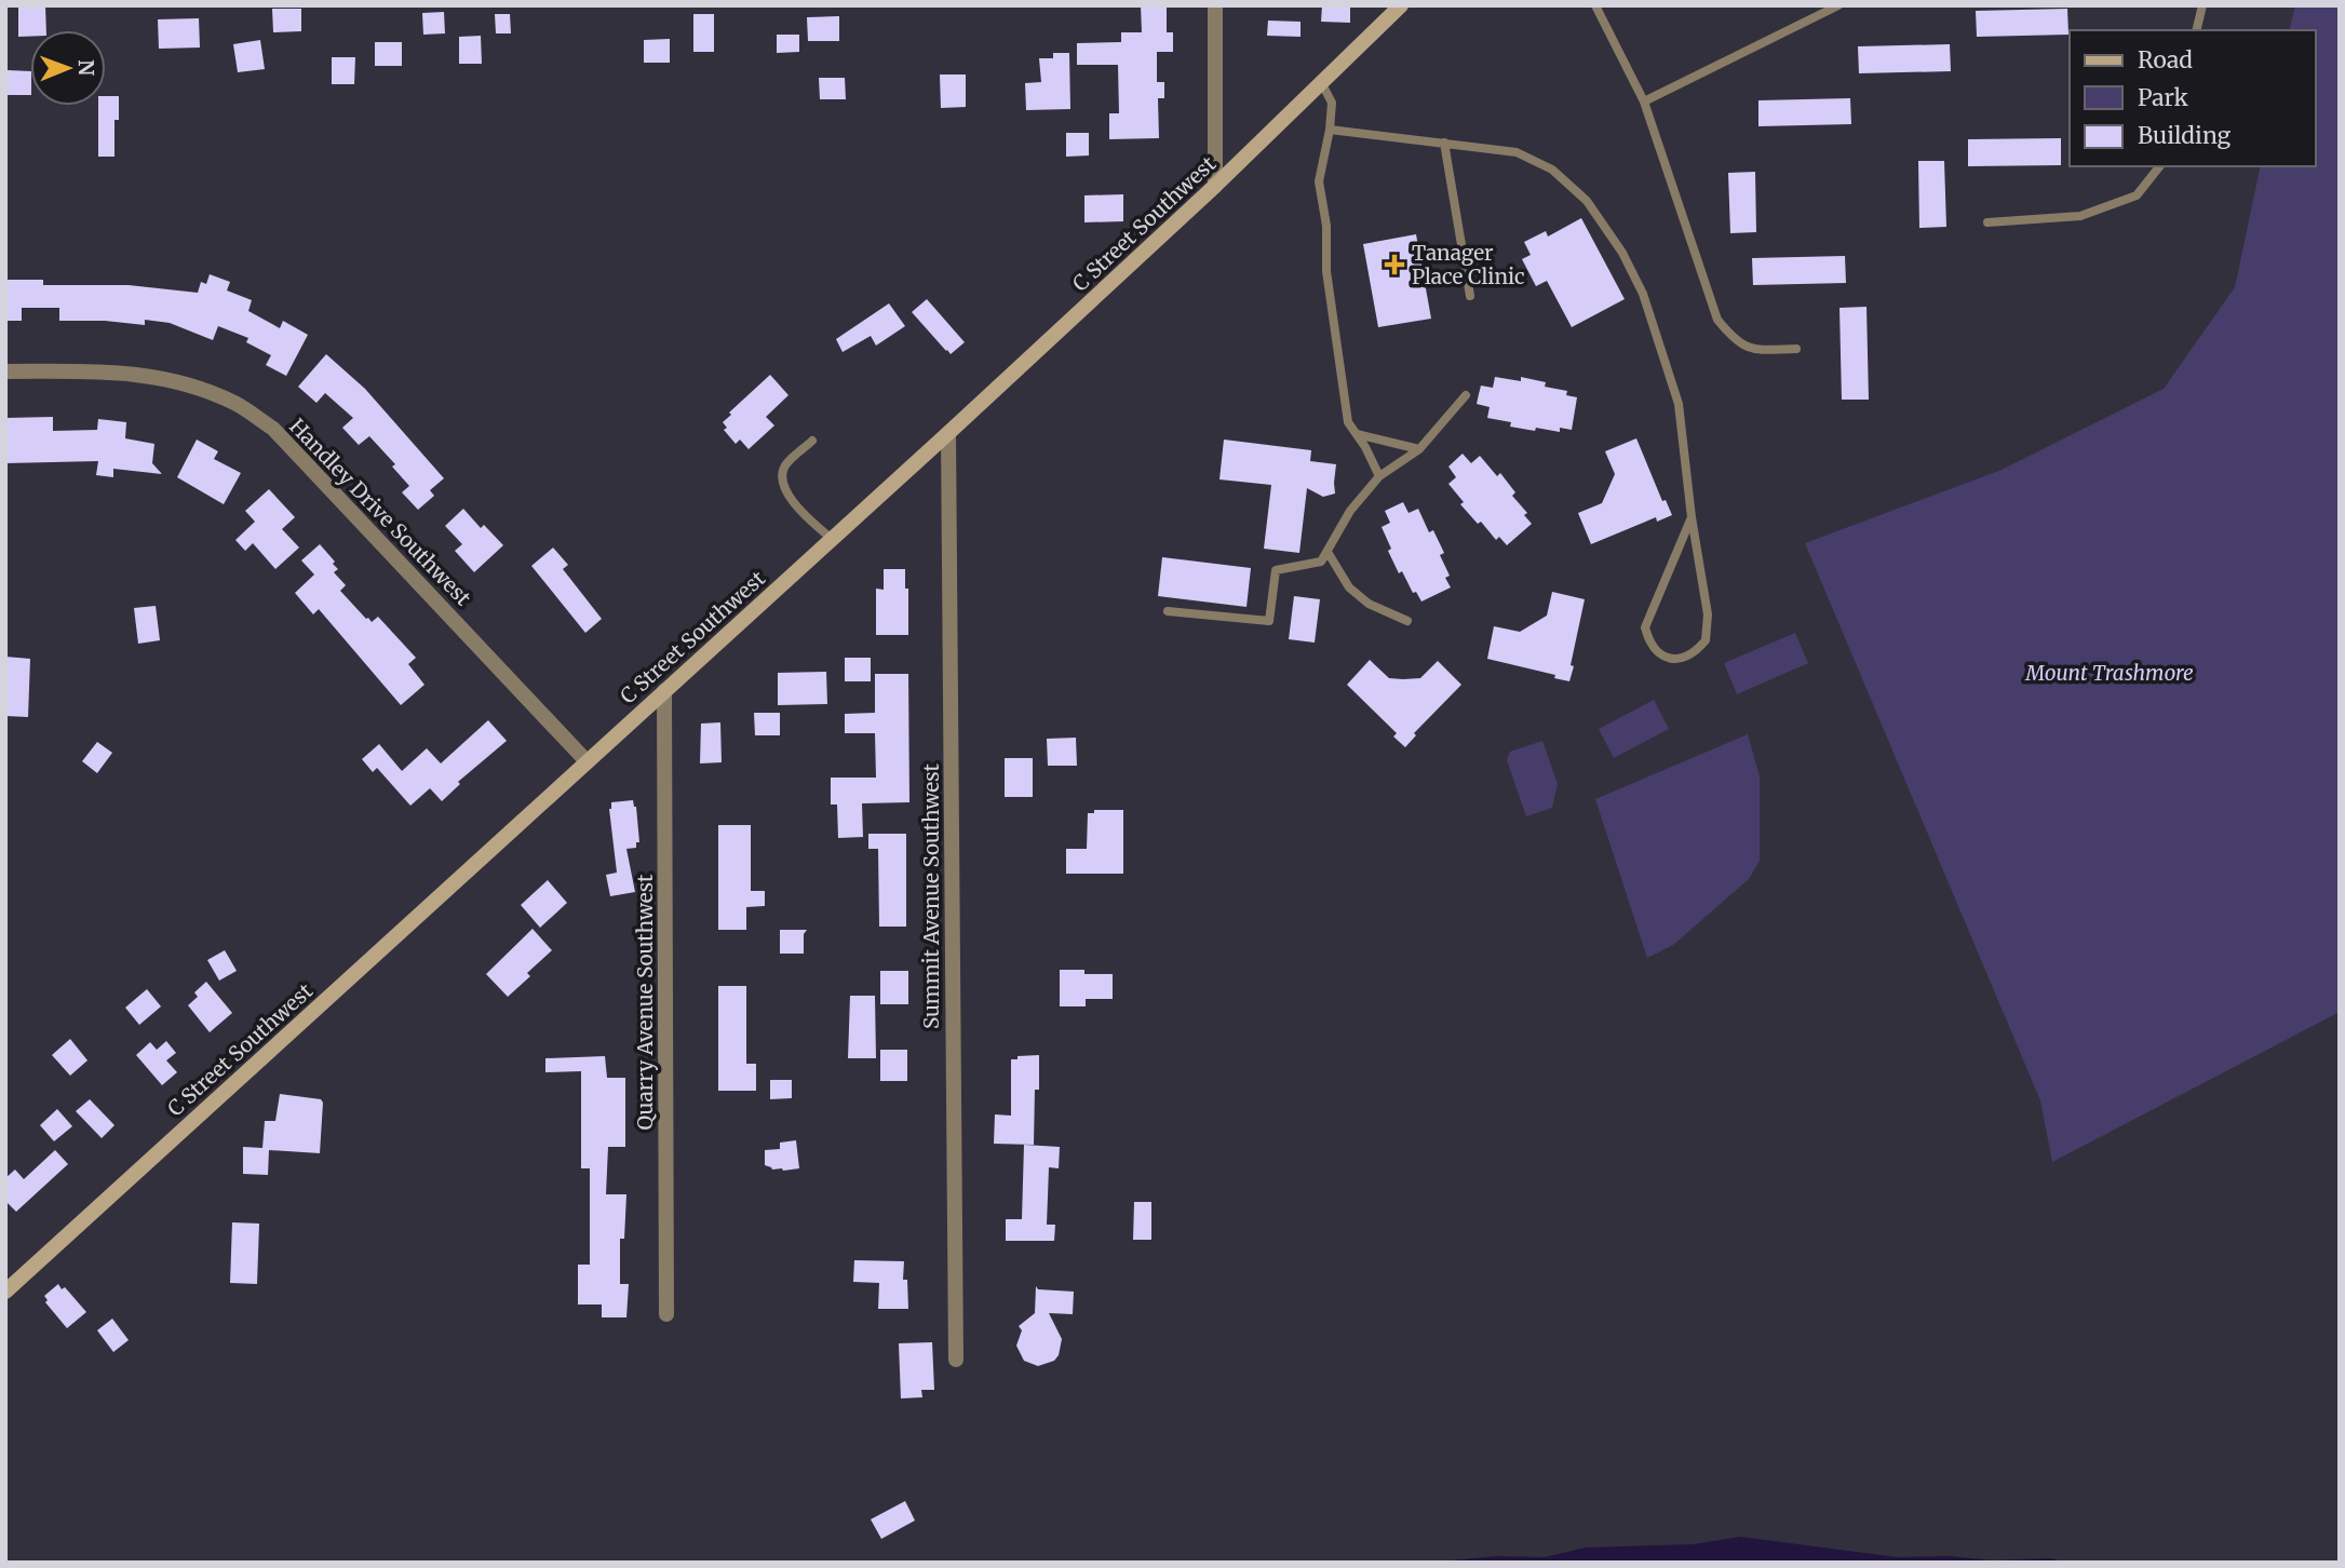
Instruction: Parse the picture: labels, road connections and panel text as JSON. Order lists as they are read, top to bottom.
{
  "streets": {
    "main road": ["C Street Southwest"],
    "street": ["Handley Drive Southwest", "Summit Avenue Southwest", "Quarry Avenue Southwest"]
  },
  "crossings": [
    ["C Street Southwest", "Handley Drive Southwest"],
    ["C Street Southwest", "Summit Avenue Southwest"],
    ["C Street Southwest", "Quarry Avenue Southwest"]
  ],
  "parks": ["Mount Trashmore"],
  "places": {
    "health": ["Tanager Place Clinic"]
  },
  "legend": ["Road", "Park", "Building"],
  "north": "right"
}
